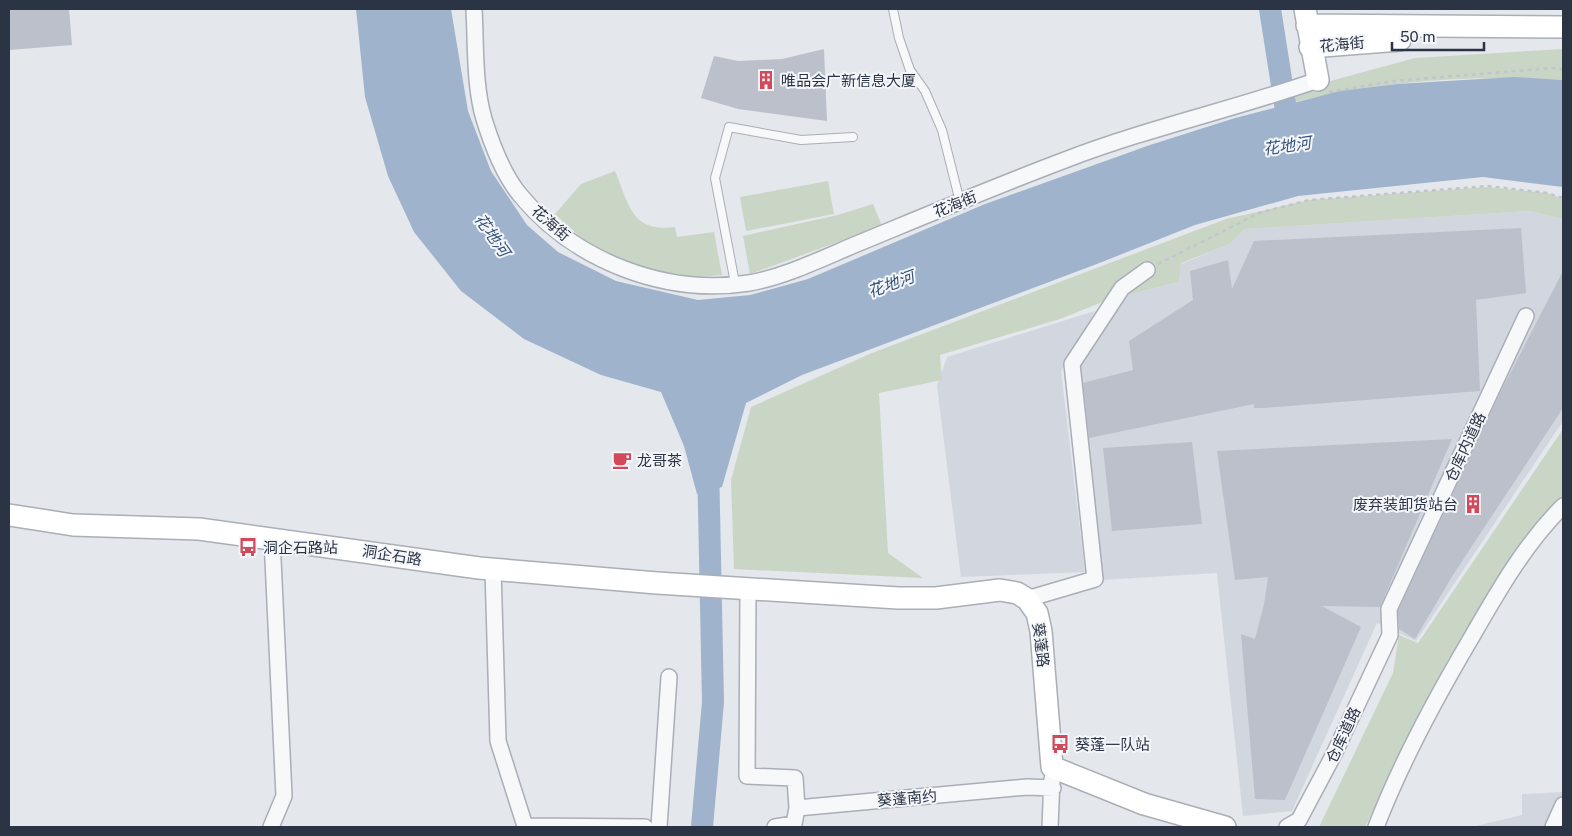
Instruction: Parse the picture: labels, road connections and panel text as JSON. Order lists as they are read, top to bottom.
{
  "streets": {
    "street": [
      "花海街",
      "仓库内道路",
      "洞企石路",
      "葵蓬路",
      "仓库道路",
      "葵蓬南约"
    ]
  },
  "crossings": [
    ["仓库内道路", "仓库道路"]
  ],
  "water": ["花地河"],
  "places": {
    "building": ["唯品会广新信息大厦", "废弃装卸货站台"],
    "cafe": ["龙哥茶"],
    "bus stop": ["洞企石路站", "葵蓬一队站"]
  },
  "scale_bar": "50 m"
}
